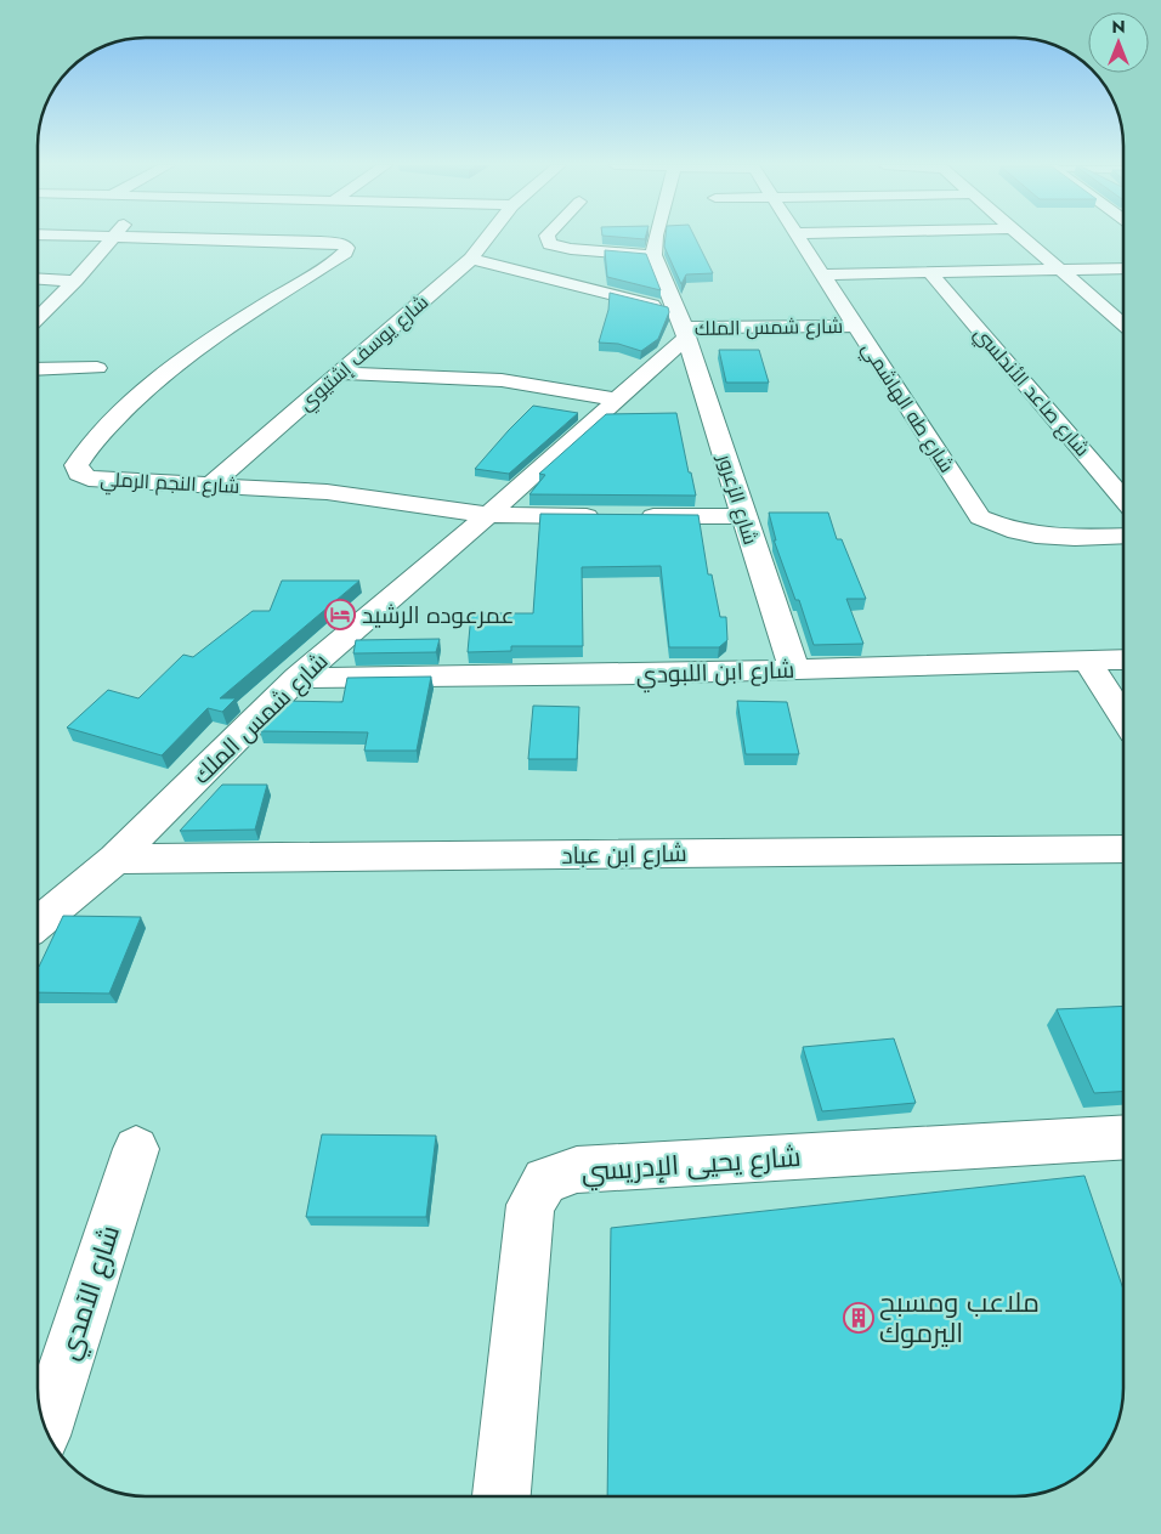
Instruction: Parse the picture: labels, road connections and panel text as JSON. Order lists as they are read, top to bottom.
{
  "streets": {
    "street": [
      "شارع شمس الملك",
      "شارع يوسف إشتيوي",
      "شارع صاعد الأندلسي",
      "شارع طه الهاشمي",
      "شارع النجم الرملي",
      "شارع الزعرور",
      "شارع ابن اللبودي",
      "شارع ابن عباد",
      "شارع يحيى الإدريسي",
      "شارع الآمدي"
    ]
  },
  "crossings": [
    ["شارع شمس الملك", "شارع طه الهاشمي"],
    ["شارع شمس الملك", "شارع النجم الرملي"],
    ["شارع شمس الملك", "شارع الزعرور"],
    ["شارع شمس الملك", "شارع ابن اللبودي"],
    ["شارع شمس الملك", "شارع ابن عباد"],
    ["شارع يوسف إشتيوي", "شارع النجم الرملي"],
    ["شارع النجم الرملي", "شارع الزعرور"],
    ["شارع الزعرور", "شارع ابن اللبودي"]
  ],
  "places": {
    "hotel": ["عمرعوده الرشيد"],
    "building": ["ملاعب ومسبح اليرموك"]
  },
  "north": "top"
}
